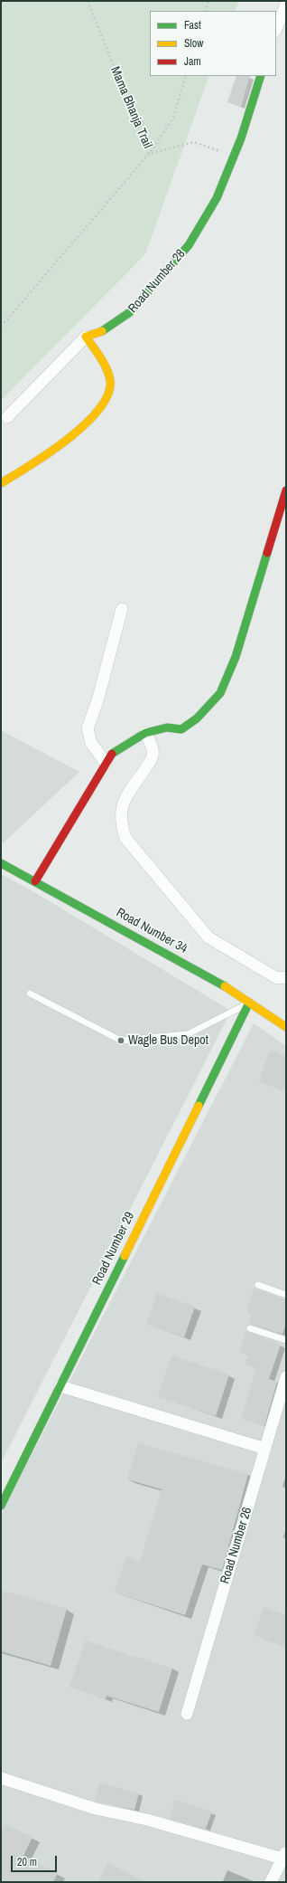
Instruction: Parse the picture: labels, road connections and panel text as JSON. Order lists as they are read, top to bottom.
{
  "streets": {
    "street": [
      "Road Number 28",
      "Road Number 34",
      "Road Number 29",
      "Road Number 26"
    ],
    "path": ["Mama Bhanja Trail"]
  },
  "crossings": [
    ["Mama Bhanja Trail", "Road Number 28"],
    ["Road Number 34", "Road Number 29"]
  ],
  "places": ["Wagle Bus Depot"],
  "legend": ["Fast", "Slow", "Jam"],
  "scale_bar": "20 m"
}
